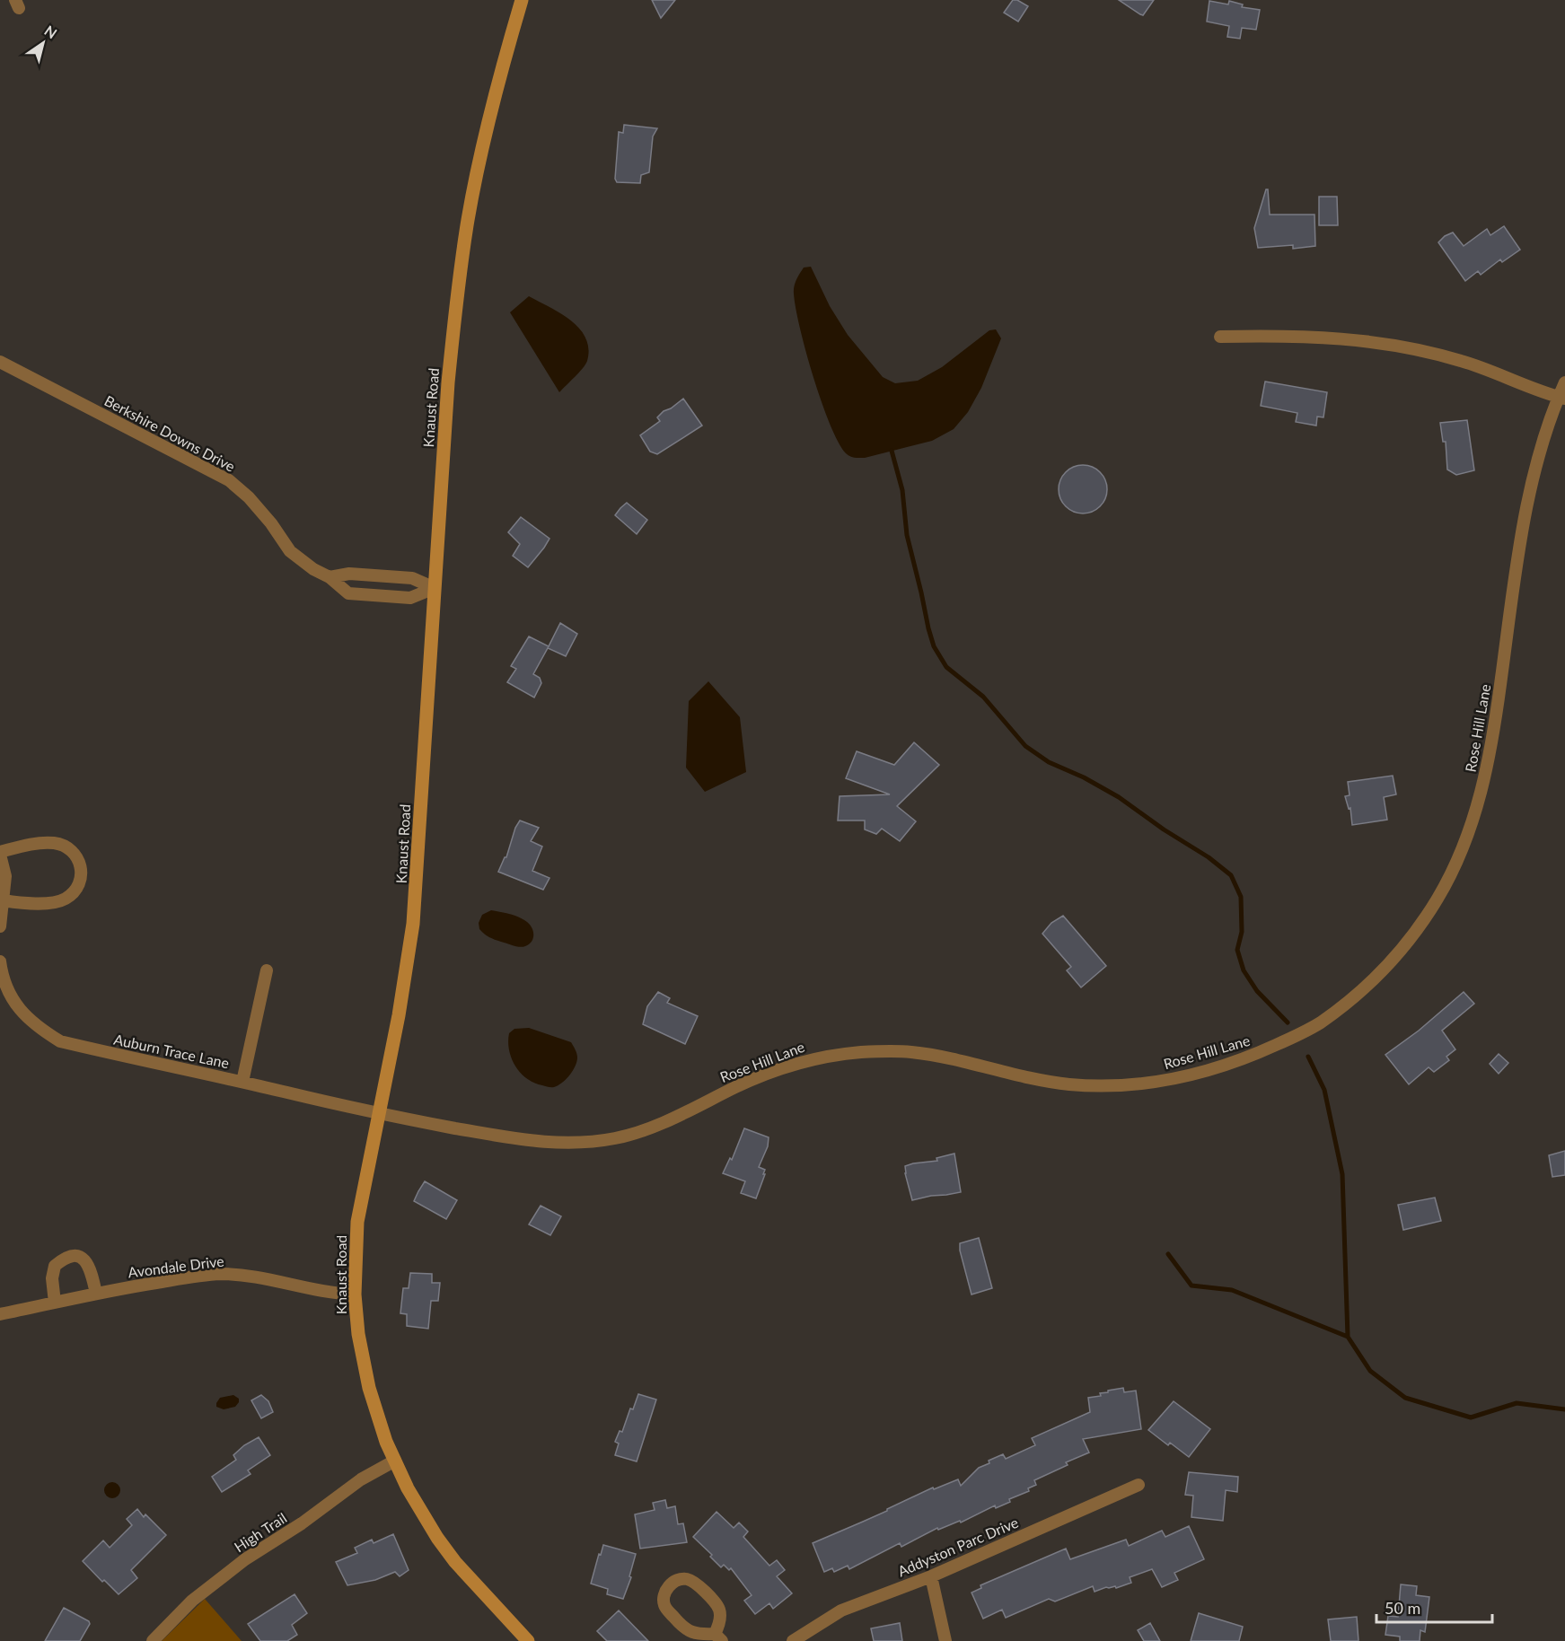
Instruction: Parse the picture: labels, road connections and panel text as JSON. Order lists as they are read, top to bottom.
{
  "streets": {
    "main road": ["Knaust Road"],
    "street": [
      "Berkshire Downs Drive",
      "Rose Hill Lane",
      "Auburn Trace Lane",
      "Avondale Drive",
      "High Trail",
      "Addyston Parc Drive"
    ]
  },
  "crossings": [
    ["Knaust Road", "Berkshire Downs Drive"],
    ["Knaust Road", "Rose Hill Lane"],
    ["Knaust Road", "Auburn Trace Lane"],
    ["Knaust Road", "Avondale Drive"],
    ["Knaust Road", "High Trail"],
    ["Rose Hill Lane", "Auburn Trace Lane"]
  ],
  "scale_bar": "50 m",
  "north": "top right"
}
